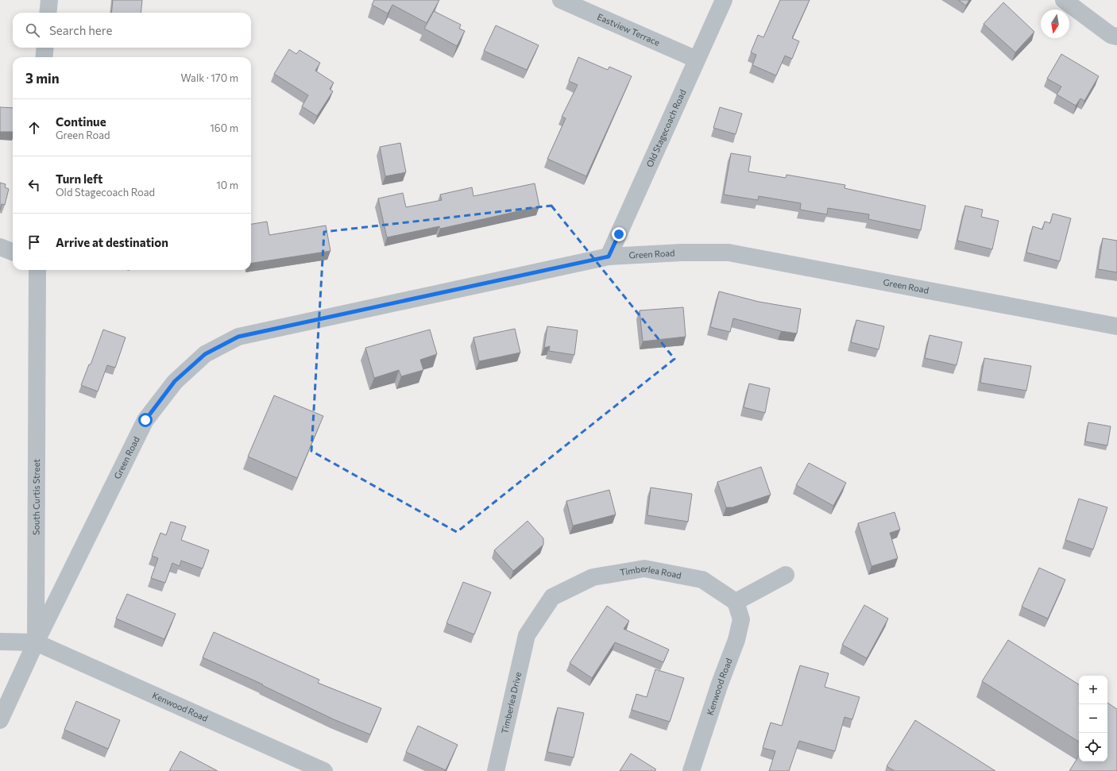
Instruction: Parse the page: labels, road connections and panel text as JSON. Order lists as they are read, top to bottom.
{
  "streets": {
    "street": [
      "Eastview Terrace",
      "Old Stagecoach Road",
      "Green Road",
      "South Curtis Street",
      "Timberlea Road",
      "Kenwood Road",
      "Timberlea Drive"
    ]
  },
  "crossings": [
    ["Eastview Terrace", "Old Stagecoach Road"],
    ["Old Stagecoach Road", "Green Road"],
    ["Green Road", "South Curtis Street"],
    ["Green Road", "Kenwood Road"],
    ["South Curtis Street", "Kenwood Road"],
    ["Timberlea Road", "Kenwood Road"],
    ["Timberlea Road", "Timberlea Drive"]
  ],
  "north": "bottom",
  "page": {
    "search": "Search here",
    "heading": ["3 min", "Walk · 170 m"],
    "list": [
      ["Continue", "Green Road", "160 m"],
      ["Turn left", "Old Stagecoach Road", "10 m"],
      "Arrive at destination"
    ],
    "map_buttons": ["+", "−"]
  }
}
